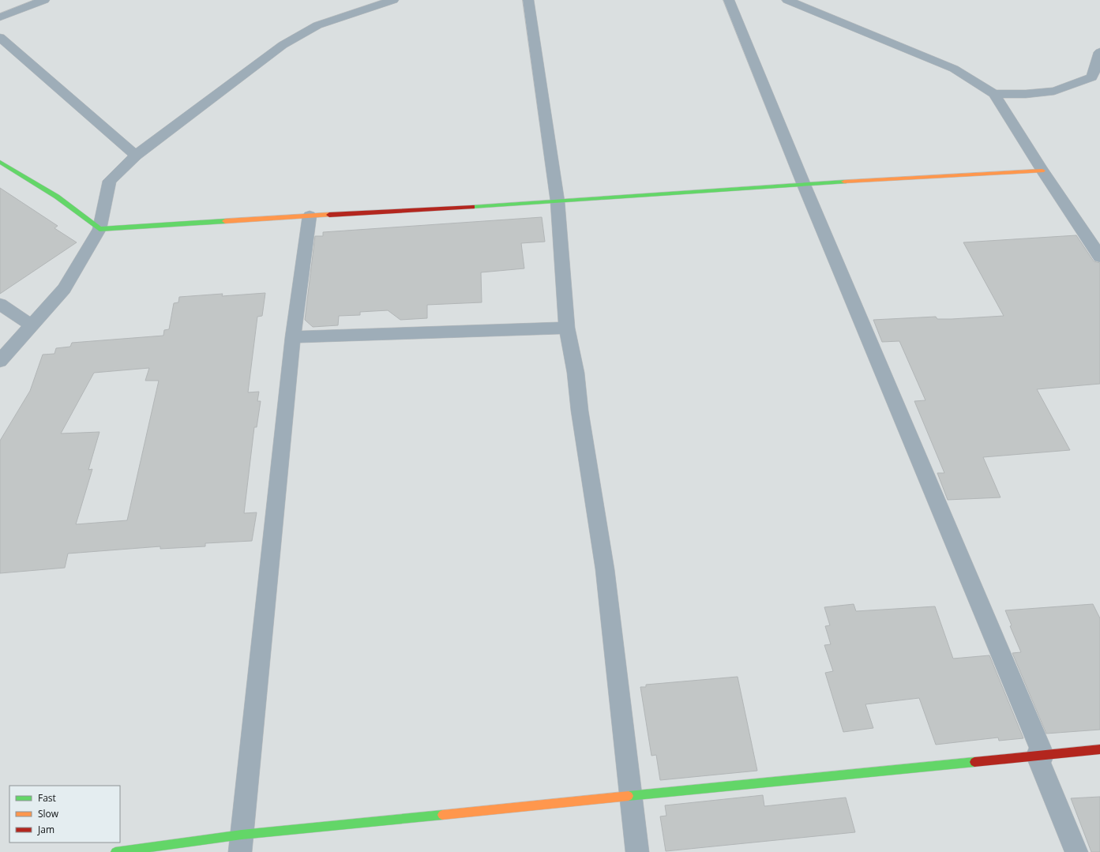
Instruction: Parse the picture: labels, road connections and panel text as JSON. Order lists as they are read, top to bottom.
{
  "legend": ["Fast", "Slow", "Jam"]
}
